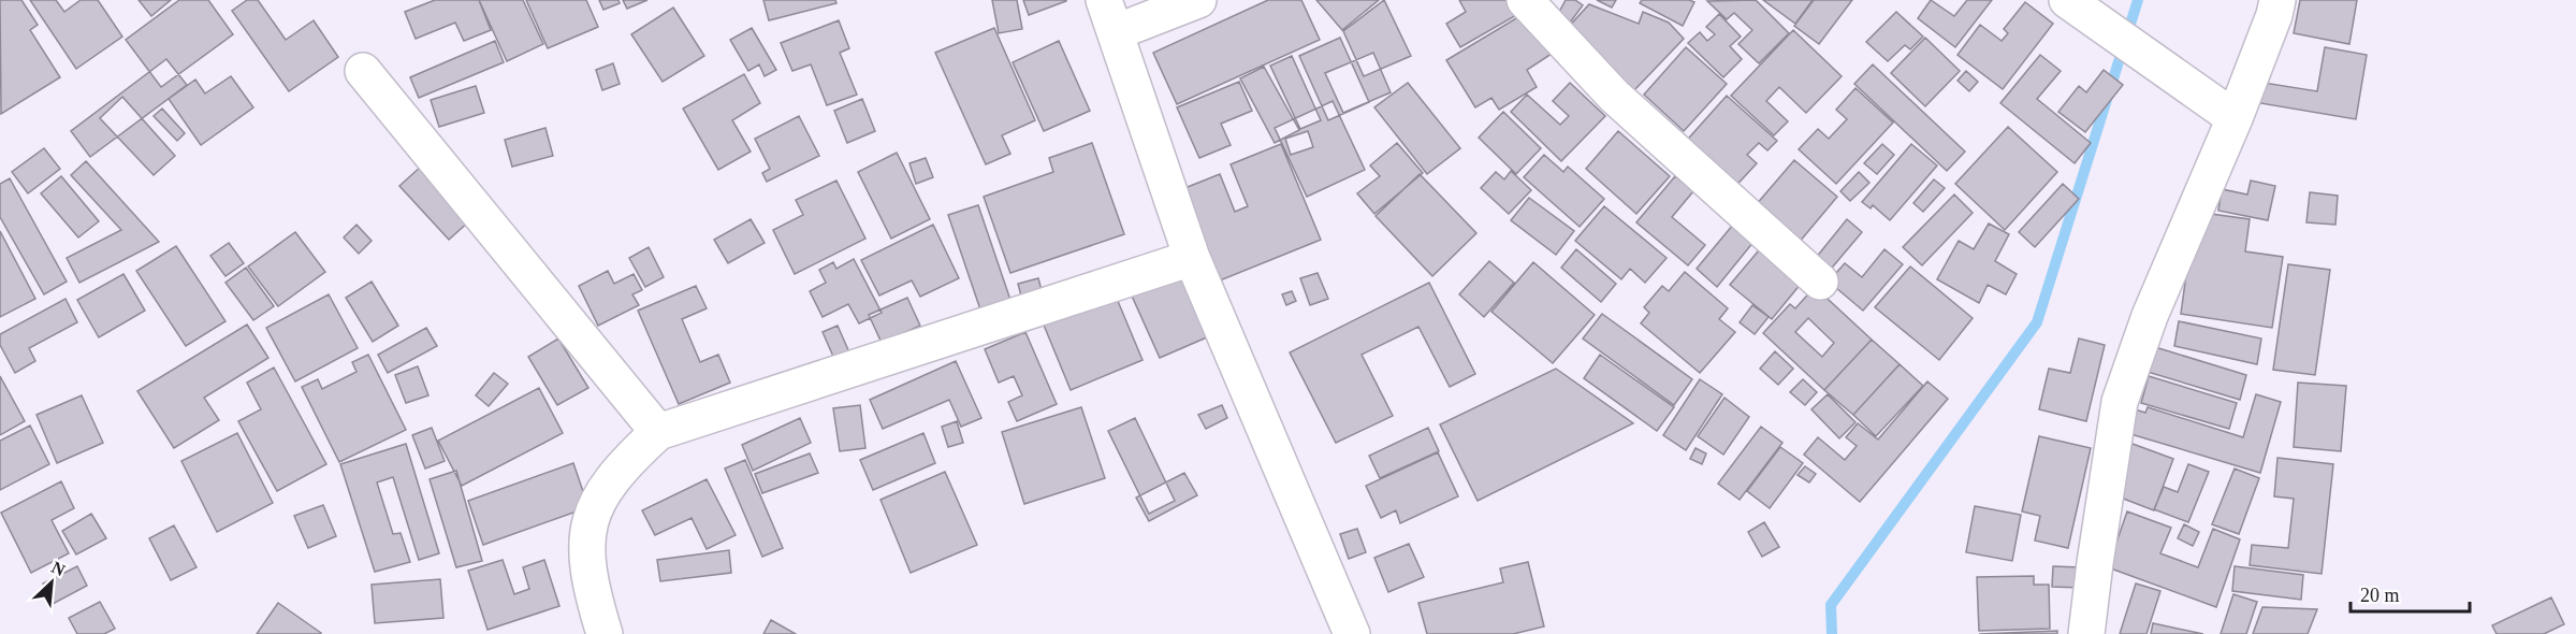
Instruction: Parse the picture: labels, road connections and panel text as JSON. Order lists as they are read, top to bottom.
{
  "scale_bar": "20 m",
  "north": "top right"
}
